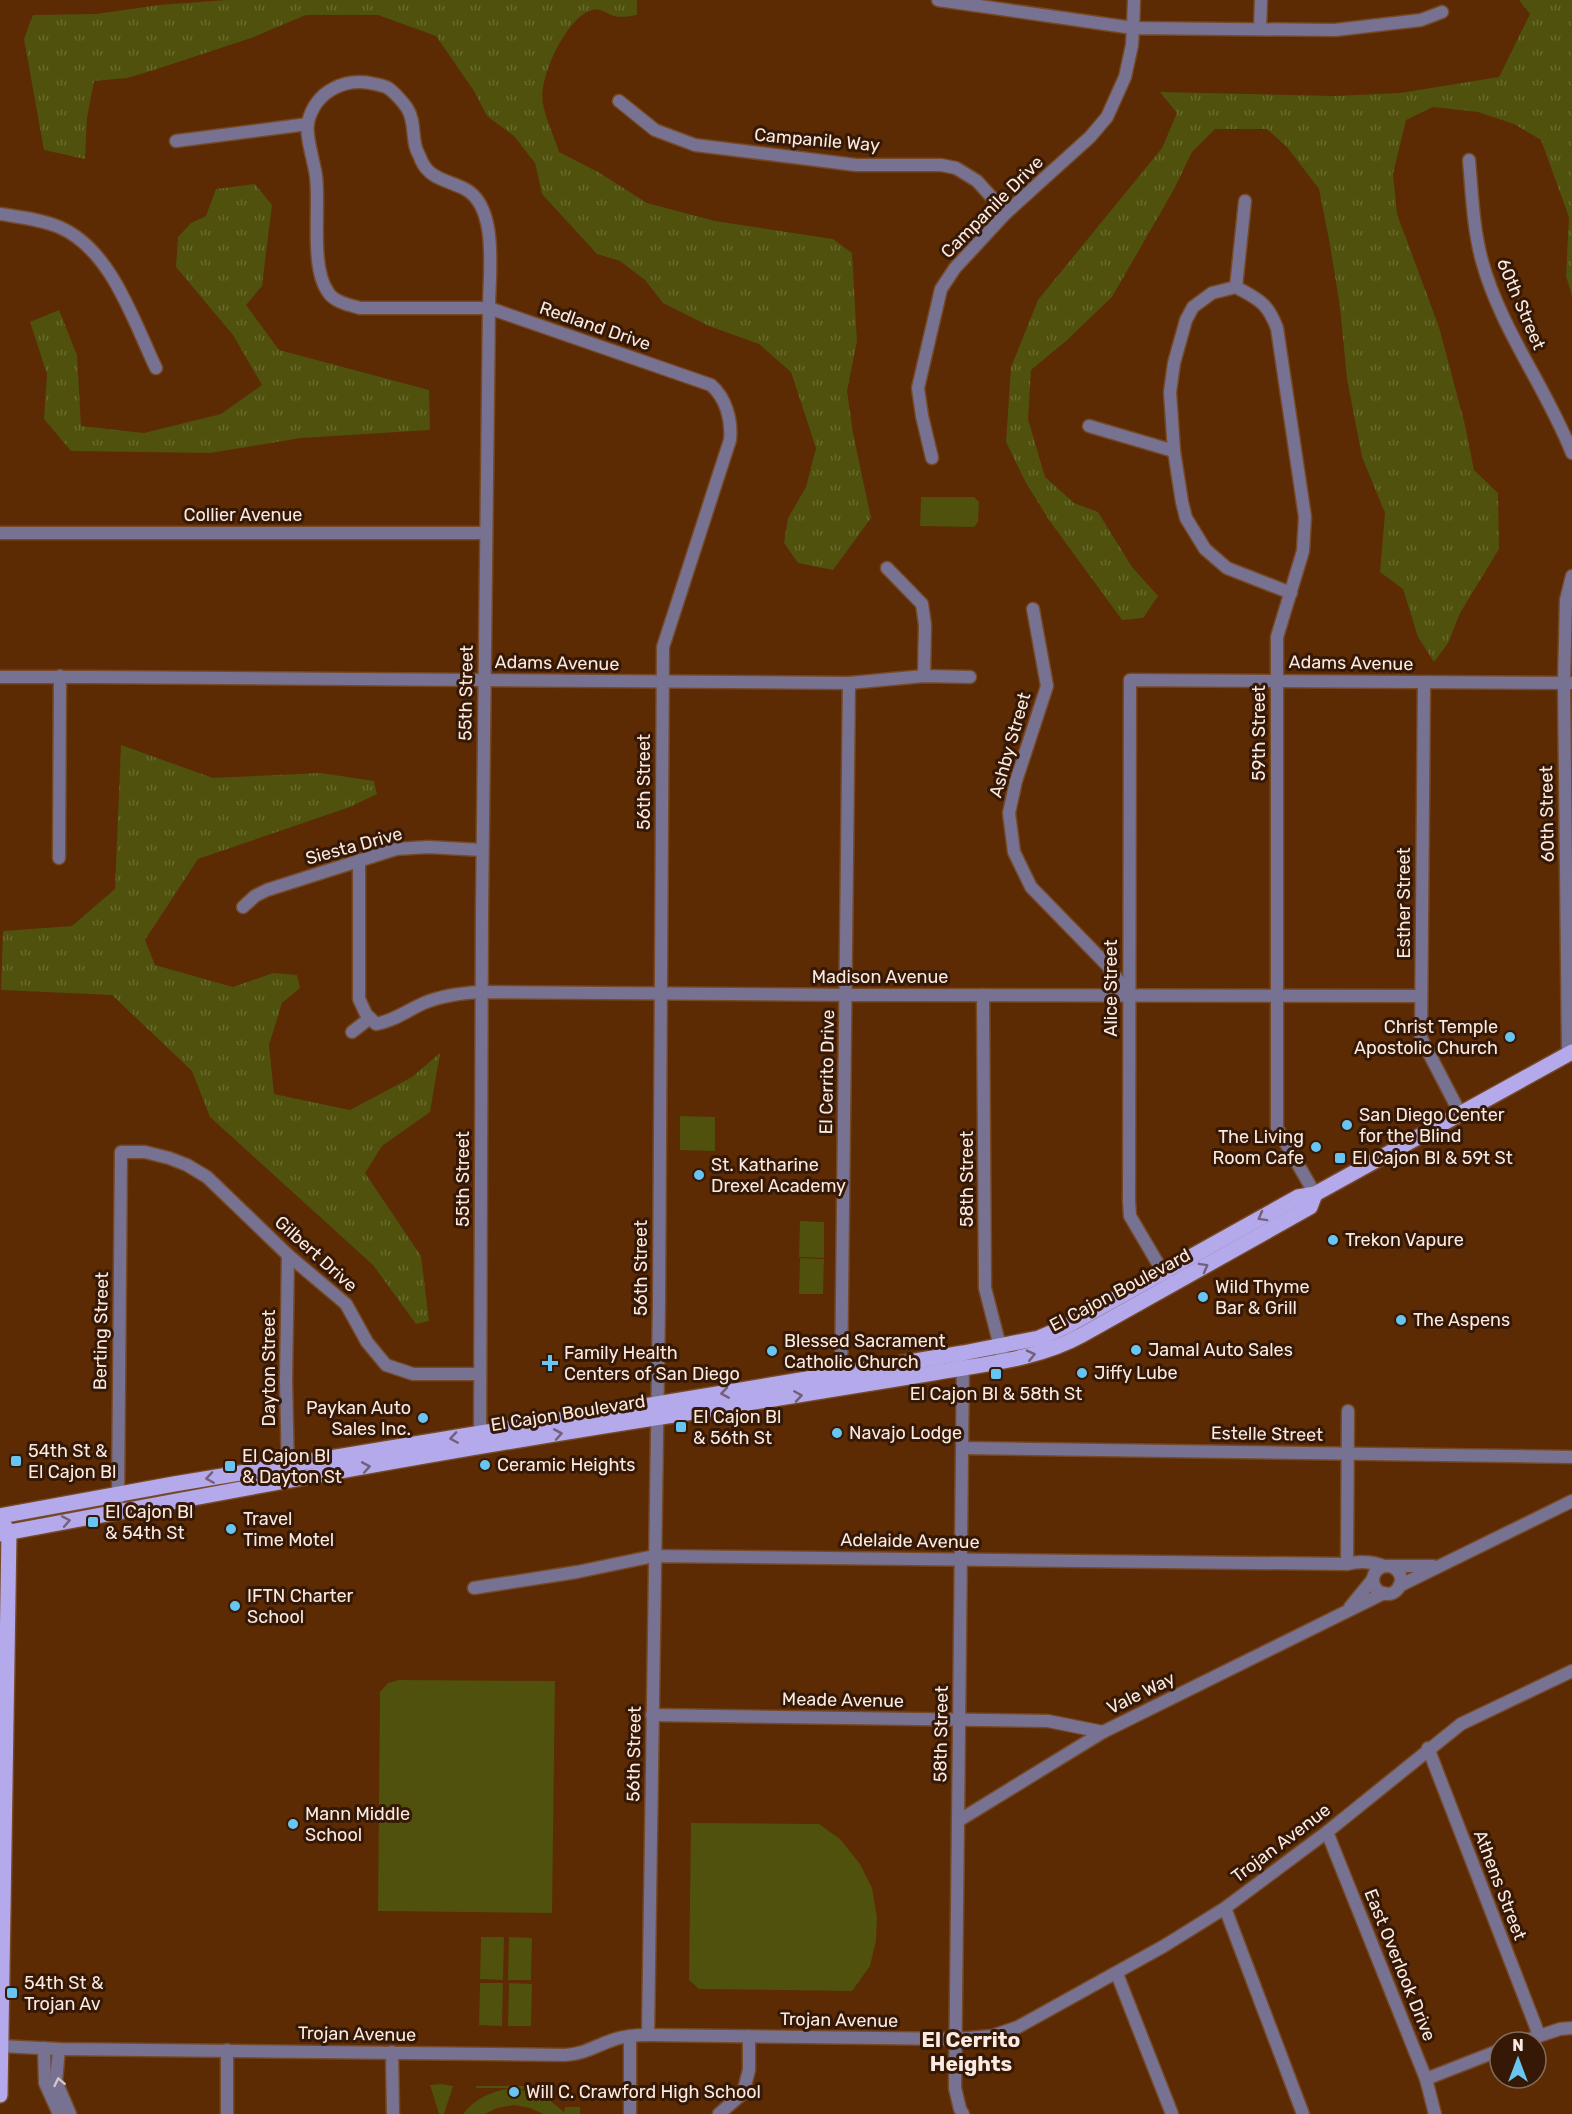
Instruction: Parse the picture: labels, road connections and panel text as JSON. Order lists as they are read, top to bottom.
{
  "streets": {
    "main road": ["El Cajon Boulevard"],
    "street": [
      "Campanile Way",
      "Campanile Drive",
      "60th Street",
      "Redland Drive",
      "Collier Avenue",
      "Adams Avenue",
      "55th Street",
      "59th Street",
      "Ashby Street",
      "56th Street",
      "Siesta Drive",
      "Esther Street",
      "Madison Avenue",
      "Alice Street",
      "El Cerrito Drive",
      "58th Street",
      "Gilbert Drive",
      "Berting Street",
      "Dayton Street",
      "Estelle Street",
      "Adelaide Avenue",
      "Vale Way",
      "Meade Avenue",
      "Trojan Avenue",
      "Athens Street",
      "East Overlook Drive"
    ]
  },
  "crossings": [
    ["Campanile Way", "Campanile Drive"],
    ["60th Street", "Adams Avenue"],
    ["60th Street", "El Cajon Boulevard"],
    ["Redland Drive", "Adams Avenue"],
    ["Redland Drive", "55th Street"],
    ["Redland Drive", "56th Street"],
    ["Collier Avenue", "55th Street"],
    ["Adams Avenue", "55th Street"],
    ["Adams Avenue", "59th Street"],
    ["Adams Avenue", "56th Street"],
    ["Adams Avenue", "Esther Street"],
    ["Adams Avenue", "Alice Street"],
    ["Adams Avenue", "El Cerrito Drive"],
    ["55th Street", "Siesta Drive"],
    ["55th Street", "Madison Avenue"],
    ["55th Street", "Gilbert Drive"],
    ["55th Street", "El Cajon Boulevard"],
    ["59th Street", "Madison Avenue"],
    ["59th Street", "El Cajon Boulevard"],
    ["Ashby Street", "Madison Avenue"],
    ["Ashby Street", "Alice Street"],
    ["56th Street", "Madison Avenue"],
    ["56th Street", "El Cajon Boulevard"],
    ["56th Street", "Adelaide Avenue"],
    ["56th Street", "Meade Avenue"],
    ["56th Street", "Trojan Avenue"],
    ["Esther Street", "Madison Avenue"],
    ["Esther Street", "El Cajon Boulevard"],
    ["Madison Avenue", "Alice Street"],
    ["Madison Avenue", "El Cerrito Drive"],
    ["Madison Avenue", "58th Street"],
    ["Alice Street", "El Cajon Boulevard"],
    ["El Cerrito Drive", "El Cajon Boulevard"],
    ["58th Street", "El Cajon Boulevard"],
    ["58th Street", "Estelle Street"],
    ["58th Street", "Adelaide Avenue"],
    ["58th Street", "Vale Way"],
    ["58th Street", "Meade Avenue"],
    ["58th Street", "Trojan Avenue"],
    ["Gilbert Drive", "Berting Street"],
    ["Gilbert Drive", "Dayton Street"],
    ["El Cajon Boulevard", "Berting Street"],
    ["El Cajon Boulevard", "Dayton Street"],
    ["Adelaide Avenue", "Vale Way"],
    ["Vale Way", "Meade Avenue"],
    ["Trojan Avenue", "Athens Street"],
    ["Trojan Avenue", "East Overlook Drive"]
  ],
  "districts": ["El Cerrito Heights"],
  "places": {
    "other": [
      "Christ Temple Apostolic Church",
      "San Diego Center for the Blind",
      "The Living Room Cafe",
      "St. Katharine Drexel Academy",
      "Trekon Vapure",
      "Wild Thyme Bar & Grill",
      "The Aspens",
      "Jamal Auto Sales",
      "Blessed Sacrament Catholic Church",
      "Jiffy Lube",
      "Paykan Auto Sales Inc.",
      "Navajo Lodge",
      "Ceramic Heights",
      "Travel Time Motel",
      "IFTN Charter School",
      "Mann Middle School",
      "Will C. Crawford High School"
    ],
    "transit": [
      "El Cajon Bl & 59t St",
      "El Cajon Bl & 58th St",
      "El Cajon Bl & 56th St",
      "54th St & El Cajon Bl",
      "El Cajon Bl & Dayton St",
      "El Cajon Bl & 54th St",
      "54th St & Trojan Av"
    ],
    "health": ["Family Health Centers of San Diego"]
  },
  "north": "top"
}
